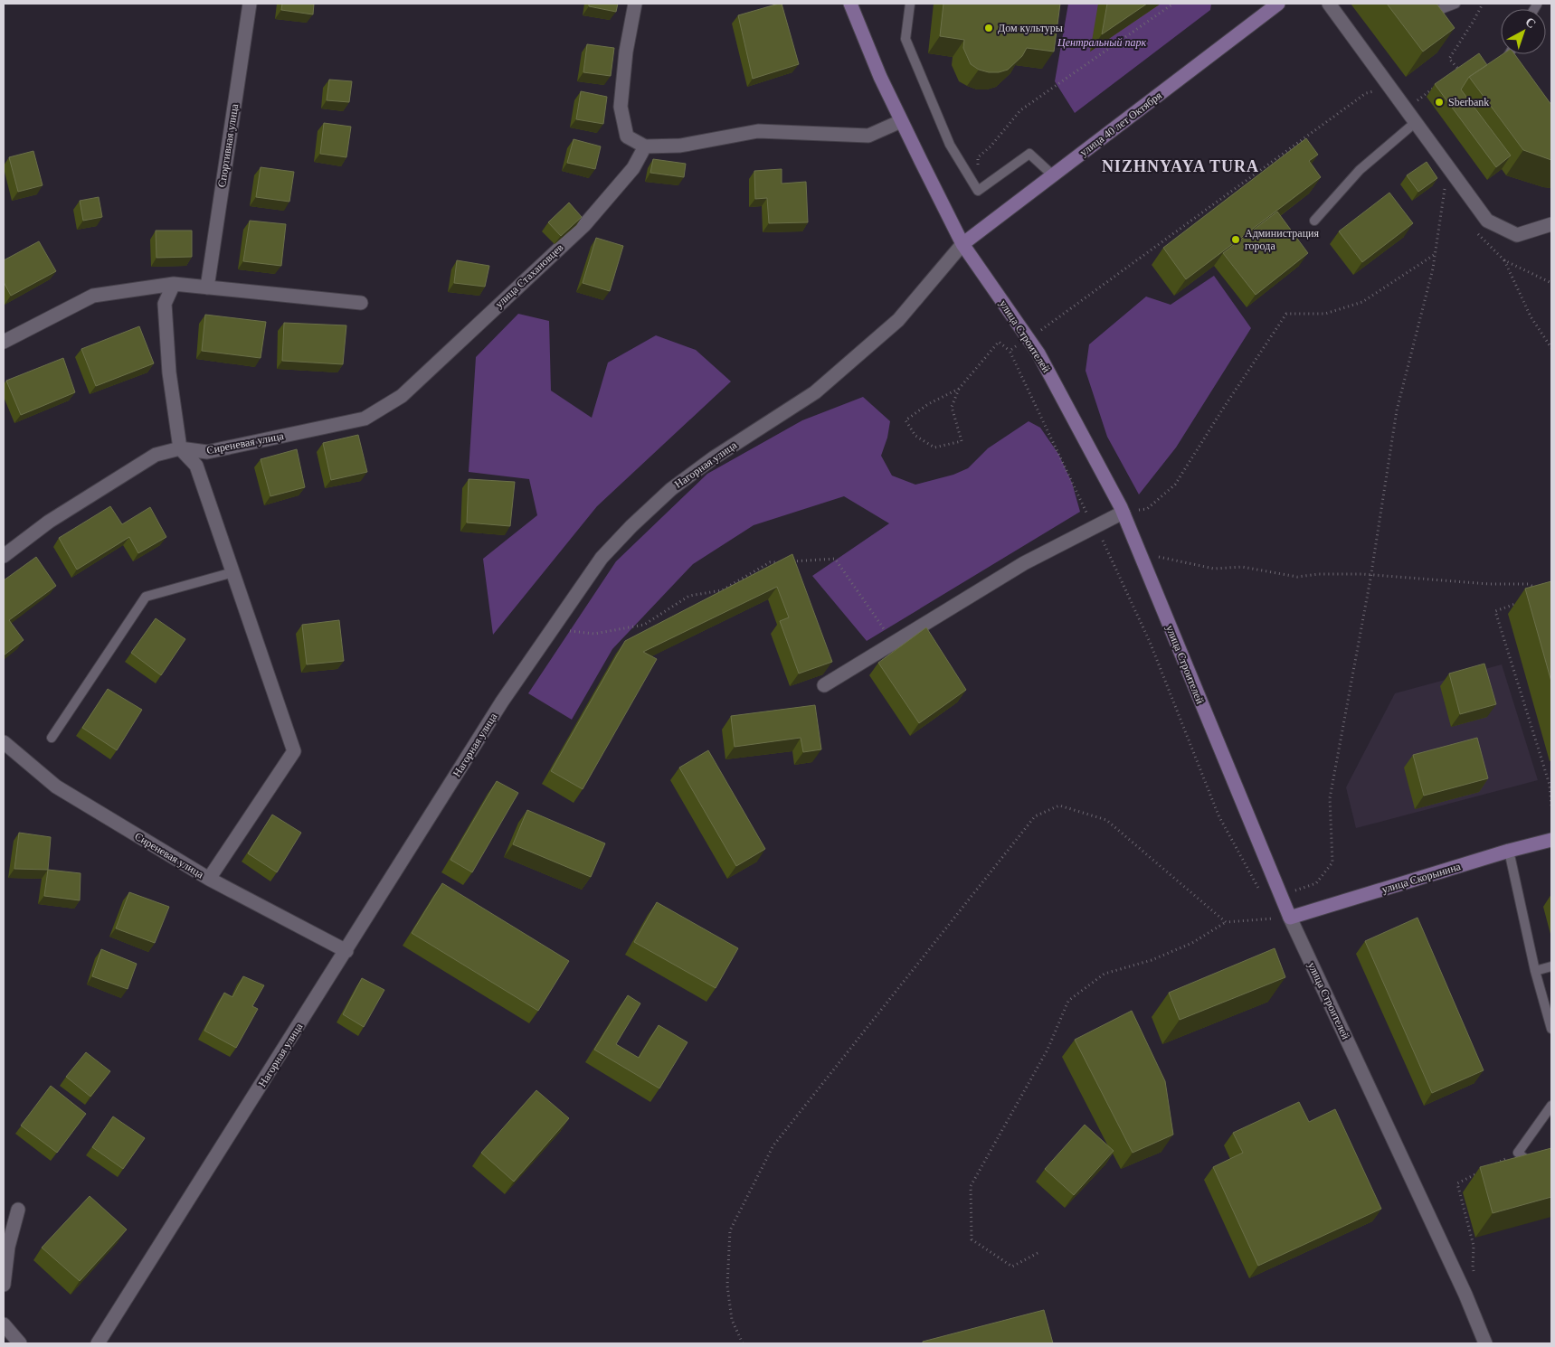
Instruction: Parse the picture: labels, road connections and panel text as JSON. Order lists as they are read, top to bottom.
{
  "streets": {
    "street": [
      "улица 40 лет Октября",
      "Спортивная улица",
      "улица Стахановцев",
      "улица Строителей",
      "Сиреневая улица",
      "Нагорная улица",
      "улица Скорынина"
    ]
  },
  "crossings": [
    ["улица 40 лет Октября", "улица Строителей"],
    ["улица 40 лет Октября", "Нагорная улица"],
    ["улица Стахановцев", "Сиреневая улица"],
    ["улица Строителей", "Нагорная улица"],
    ["улица Строителей", "улица Скорынина"],
    ["Сиреневая улица", "Нагорная улица"]
  ],
  "districts": ["NIZHNYAYA TURA"],
  "parks": ["Центральный парк"],
  "places": ["Дом культуры", "Sberbank", "Администрация города"],
  "north": "top right"
}
